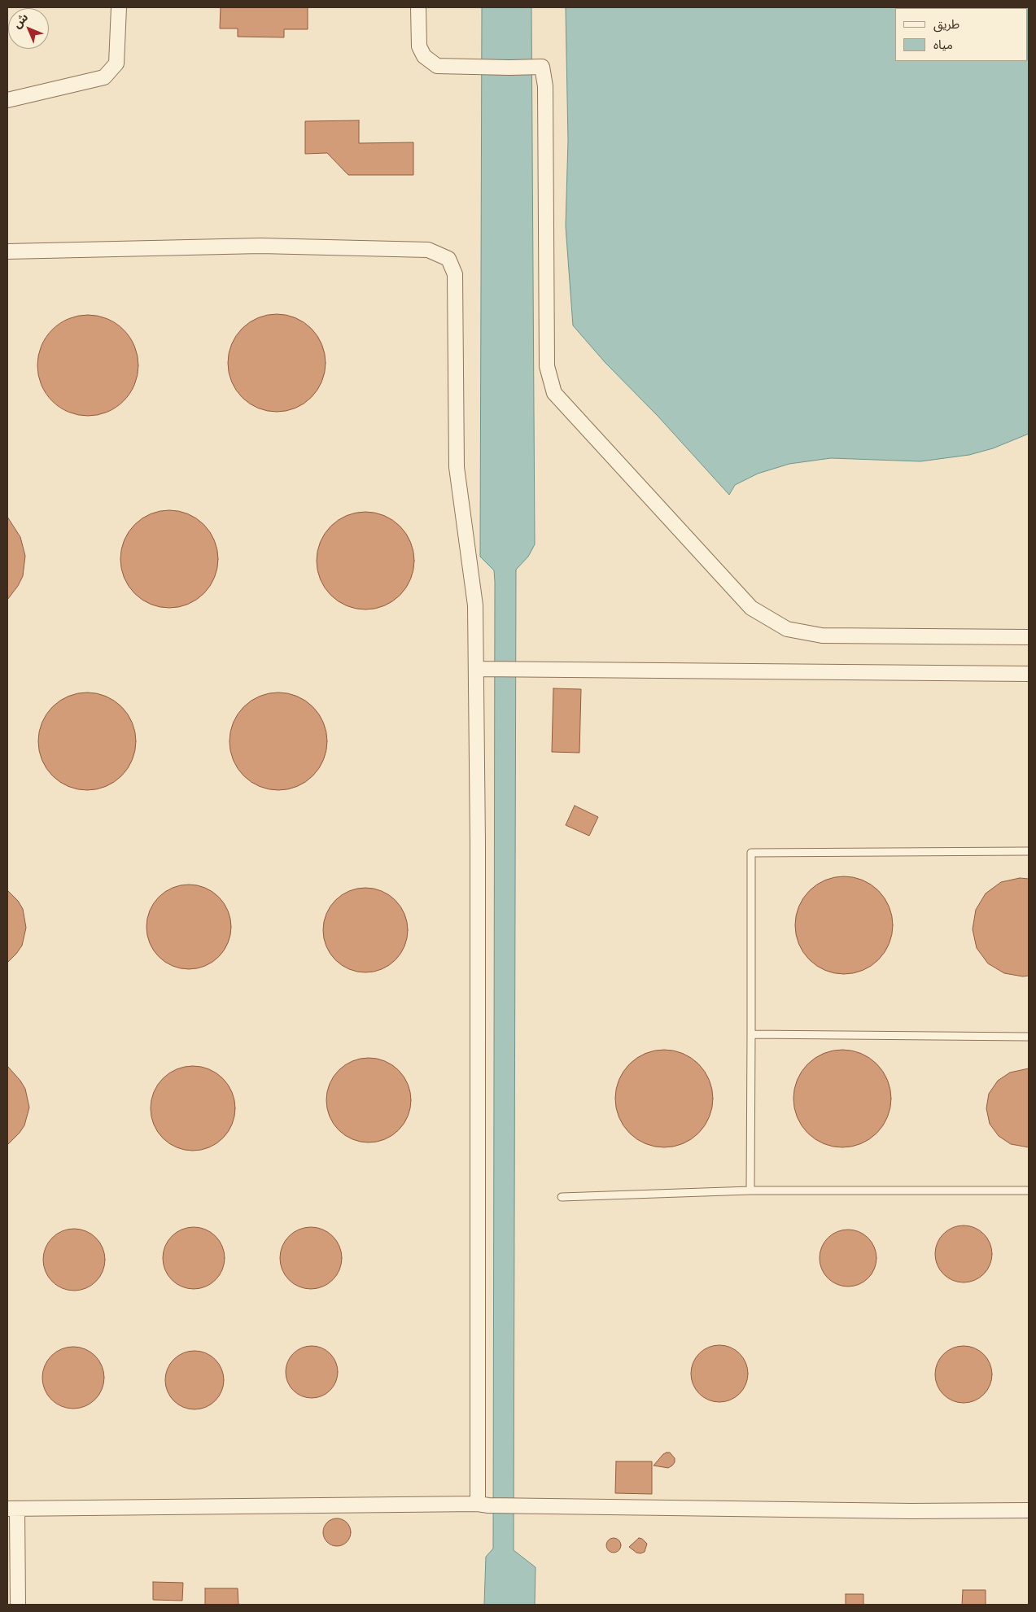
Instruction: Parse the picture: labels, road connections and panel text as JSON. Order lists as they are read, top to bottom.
{
  "legend": ["طريق", "مياه"],
  "north": "top left"
}
